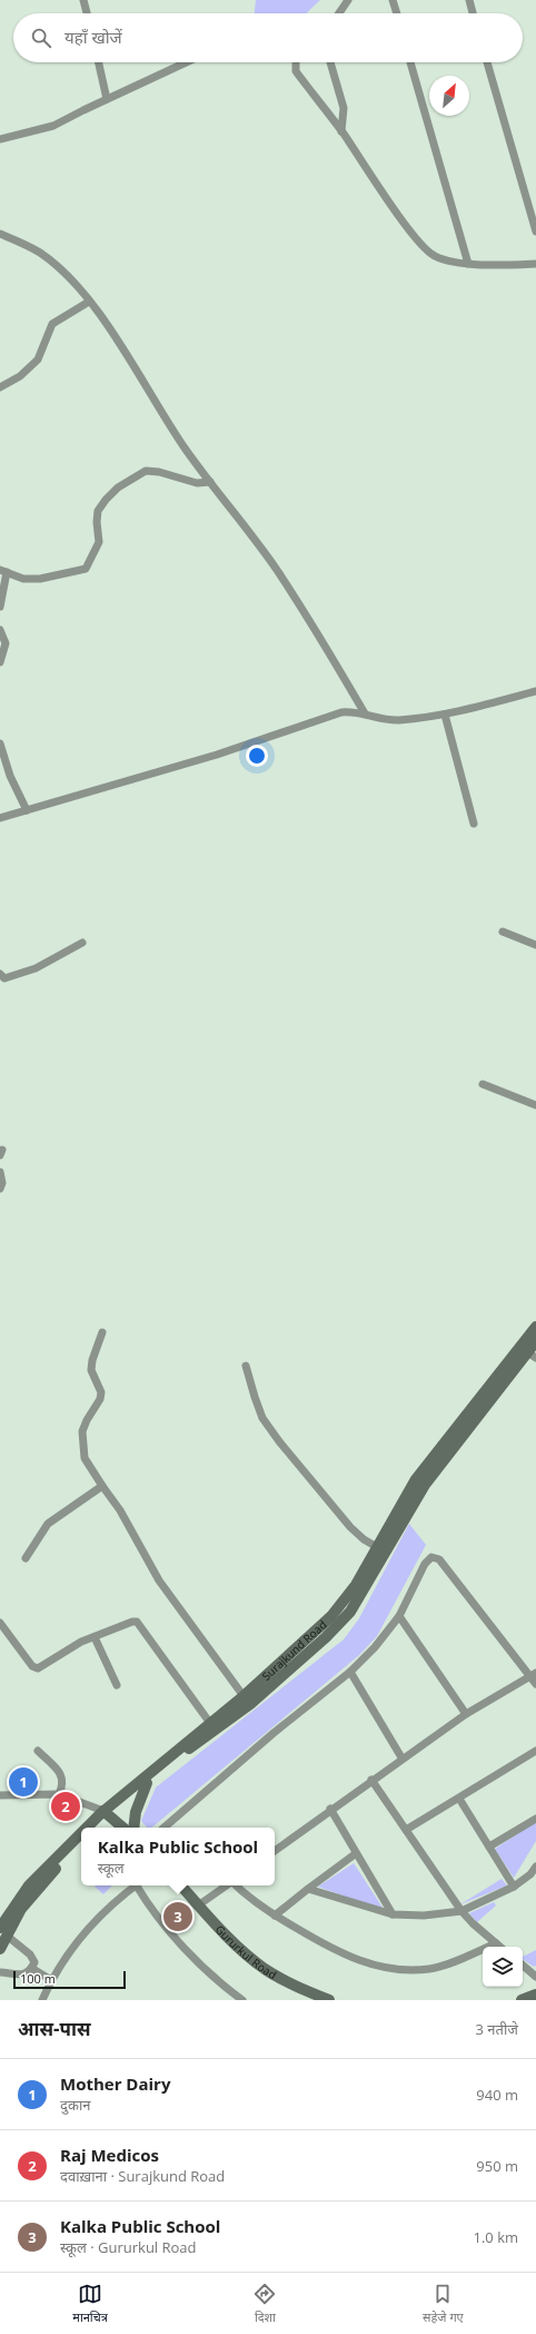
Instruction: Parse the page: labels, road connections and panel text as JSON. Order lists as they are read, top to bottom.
{
  "streets": {
    "main road": ["Surajkund Road", "Gururkul Road"]
  },
  "scale_bar": "100 m",
  "north": "top right",
  "page": {
    "search": "यहाँ खोजें",
    "pins": ["1", "2", "3"],
    "popup": ["Kalka Public School", "स्कूल"],
    "scale": "100 m",
    "heading": ["आस-पास", "3 नतीजे"],
    "list": [
      {
        "mark": "1",
        "name": "Mother Dairy",
        "note": "दुकान",
        "value": "940 m"
      },
      {
        "mark": "2",
        "name": "Raj Medicos",
        "note": "दवाख़ाना · Surajkund Road",
        "value": "950 m"
      },
      {
        "mark": "3",
        "name": "Kalka Public School",
        "note": "स्कूल · Gururkul Road",
        "value": "1.0 km"
      }
    ],
    "nav": ["मानचित्र", "दिशा", "सहेजे गए"]
  }
}
